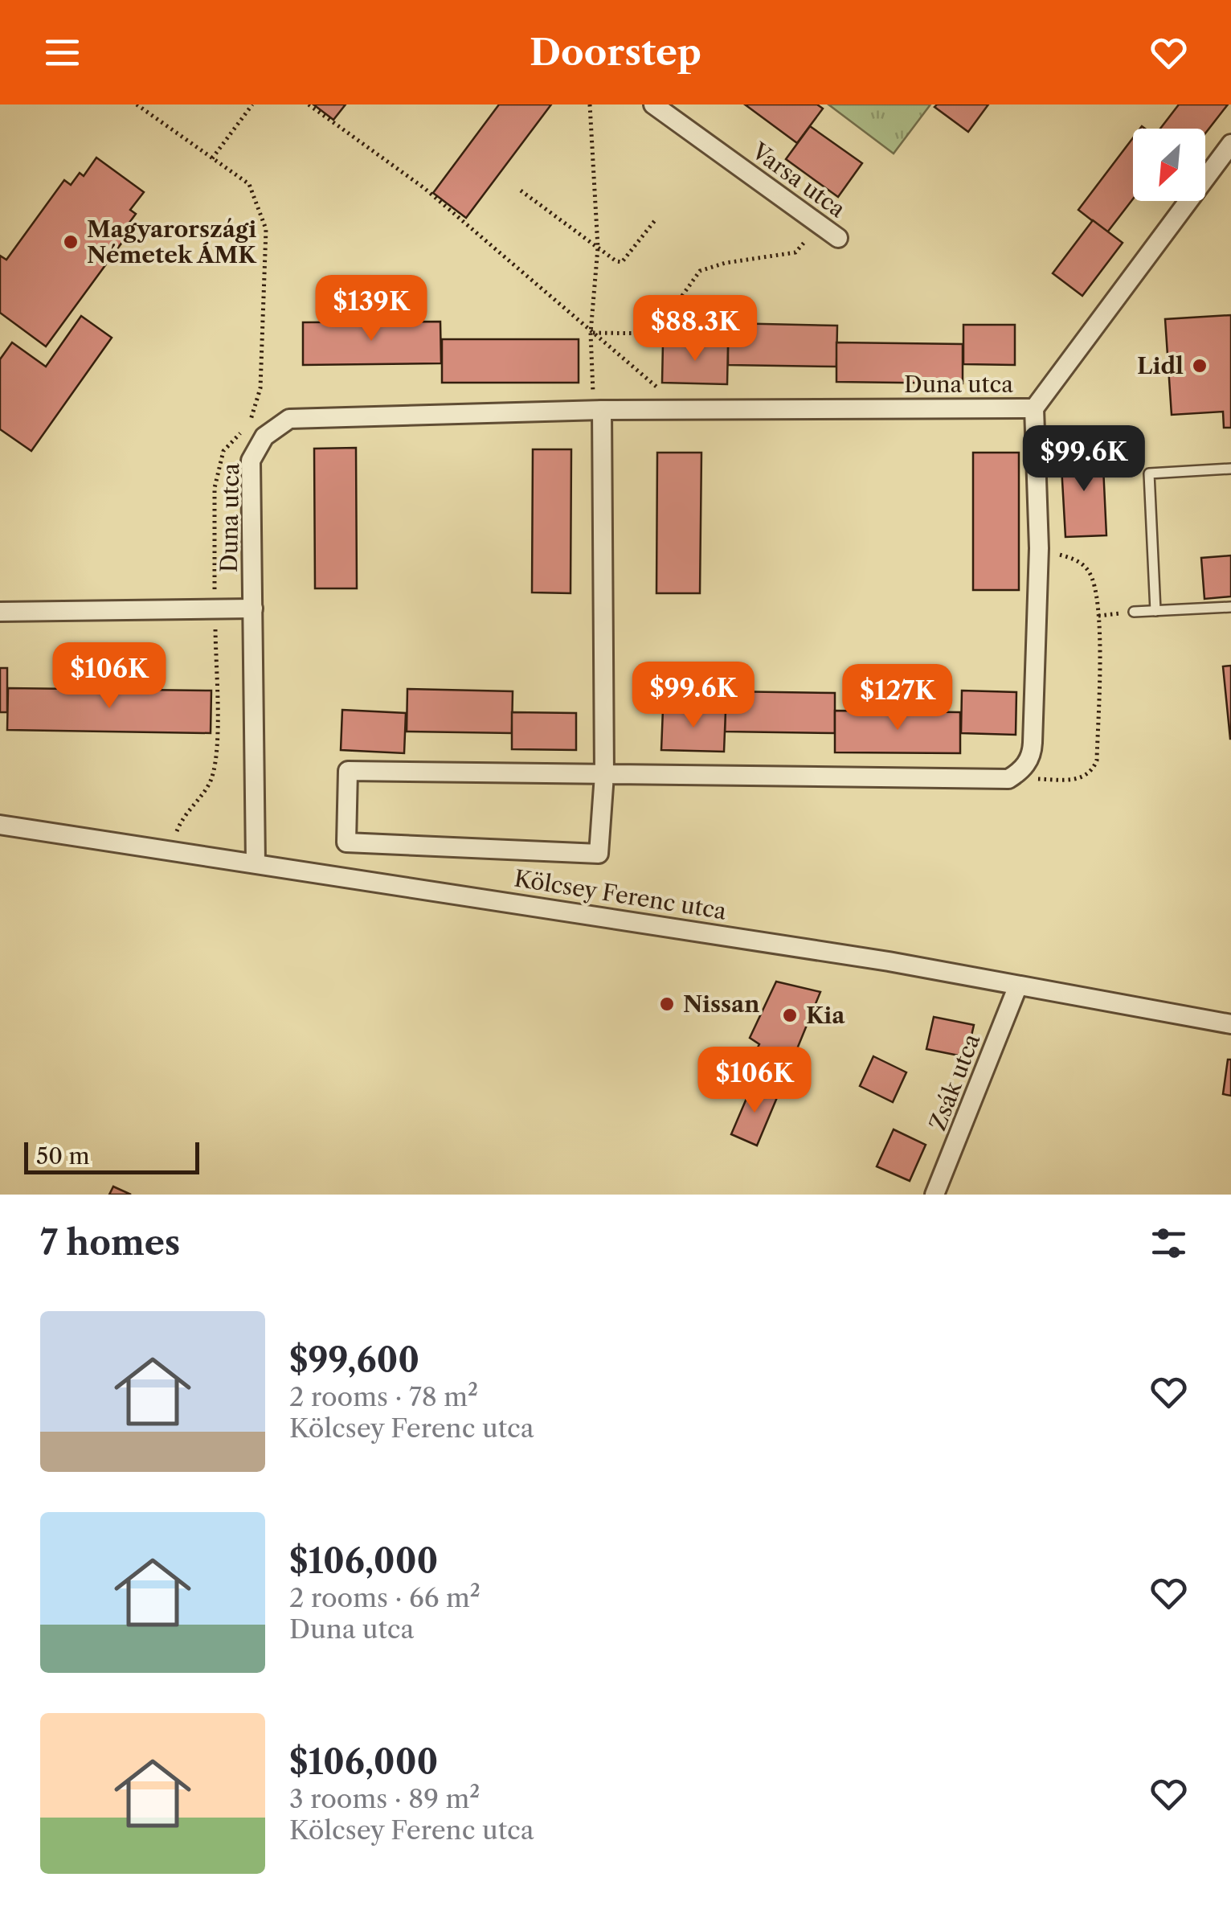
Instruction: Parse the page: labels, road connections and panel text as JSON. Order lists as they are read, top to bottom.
{
  "streets": {
    "street": [
      "Varsa utca",
      "Duna utca",
      "Kölcsey Ferenc utca",
      "Zsák utca"
    ]
  },
  "crossings": [
    ["Duna utca", "Kölcsey Ferenc utca"],
    ["Kölcsey Ferenc utca", "Zsák utca"]
  ],
  "places": [
    "Magyarországi Németek ÁMK",
    "Lidl",
    "Nissan",
    "Kia"
  ],
  "scale_bar": "50 m",
  "north": "bottom left",
  "page": {
    "header": "Doorstep",
    "price": [
      "$139K",
      "$88.3K",
      "$99.6K",
      "$106K",
      "$99.6K",
      "$127K",
      "$106K"
    ],
    "scale": "50 m",
    "heading": "7 homes",
    "list": [
      {
        "name": "$99,600",
        "note": "2 rooms · 78 m² · Kölcsey Ferenc utca"
      },
      {
        "name": "$106,000",
        "note": "2 rooms · 66 m² · Duna utca"
      },
      {
        "name": "$106,000",
        "note": "3 rooms · 89 m² · Kölcsey Ferenc utca"
      }
    ]
  }
}
